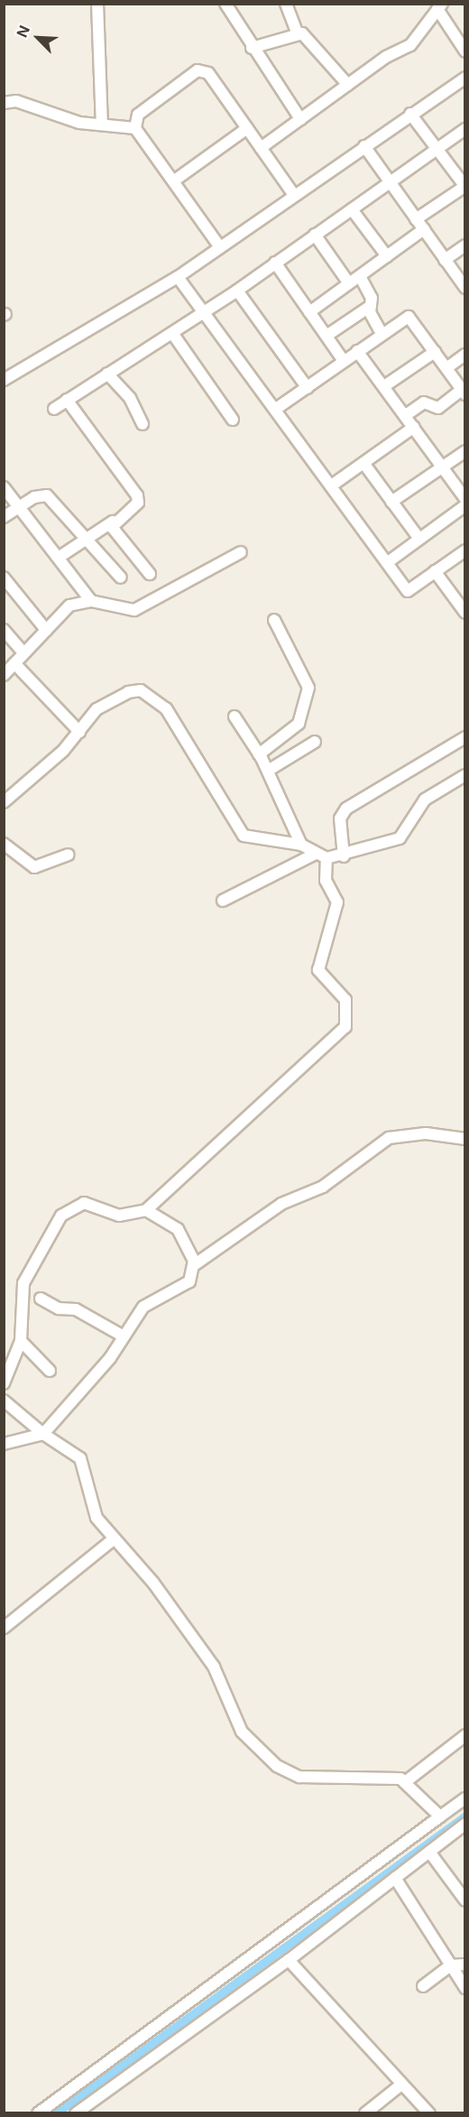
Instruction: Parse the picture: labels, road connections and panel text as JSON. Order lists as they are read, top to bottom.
{
  "north": "top left"
}
